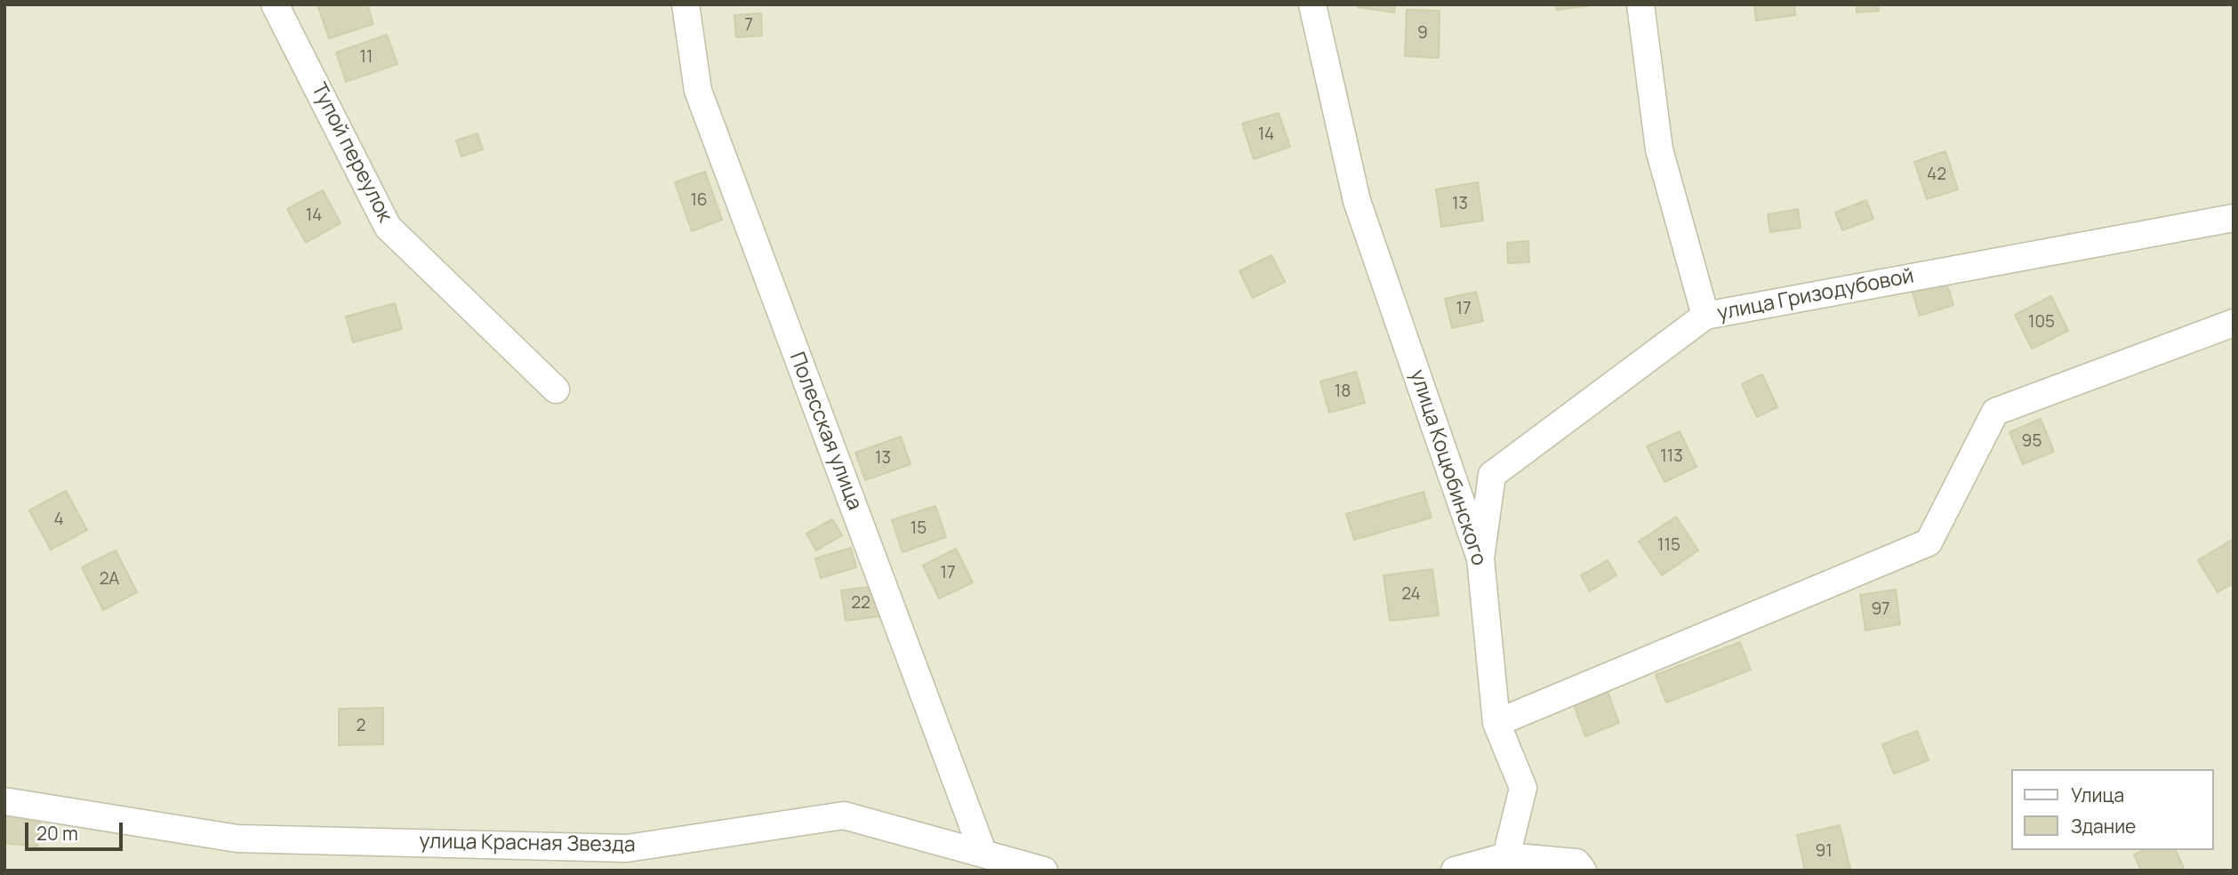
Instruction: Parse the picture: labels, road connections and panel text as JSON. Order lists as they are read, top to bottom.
{
  "streets": {
    "street": [
      "Тупой переулок",
      "улица Гризодубовой",
      "Полесская улица",
      "улица Коцюбинского",
      "улица Красная Звезда"
    ]
  },
  "crossings": [
    ["улица Гризодубовой", "улица Коцюбинского"],
    ["Полесская улица", "улица Красная Звезда"]
  ],
  "house_numbers": [
    "7",
    "9",
    "11",
    "14",
    "42",
    "16",
    "13",
    "14",
    "17",
    "105",
    "18",
    "95",
    "113",
    "13",
    "4",
    "15",
    "115",
    "17",
    "2А",
    "24",
    "22",
    "97",
    "2",
    "91"
  ],
  "legend": ["Улица", "Здание"],
  "scale_bar": "20 m"
}
